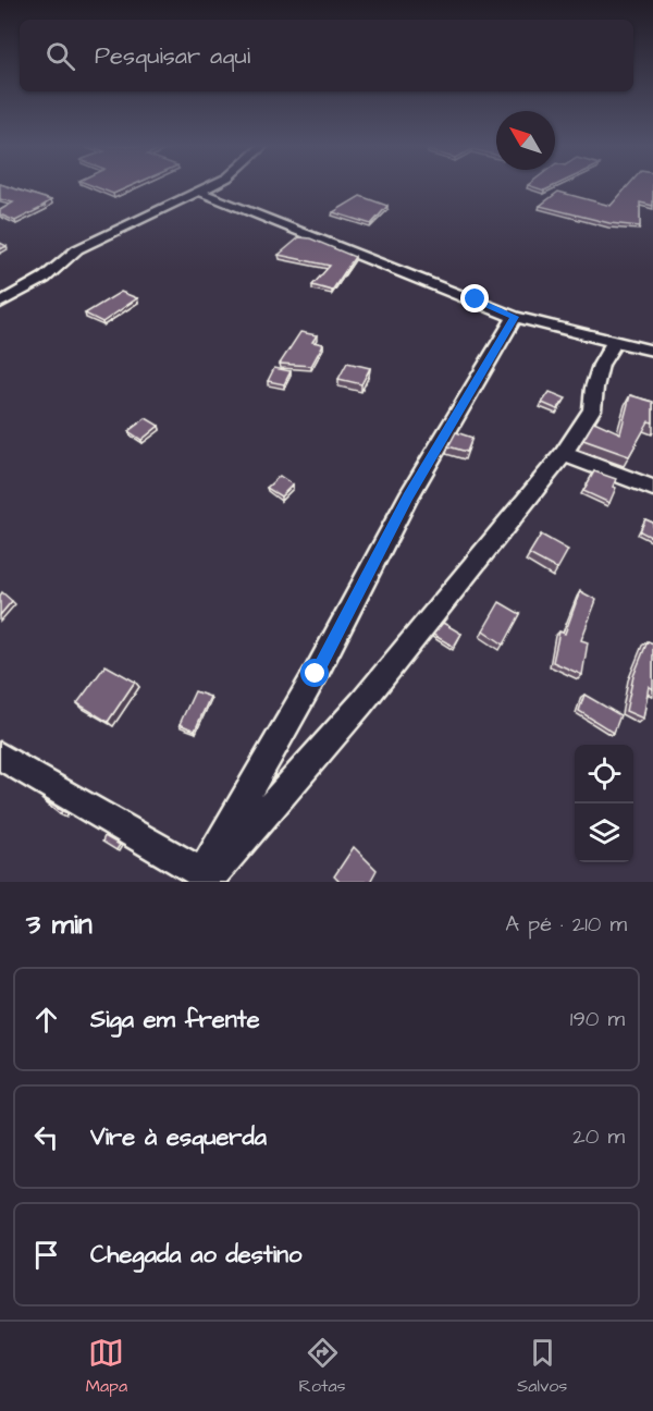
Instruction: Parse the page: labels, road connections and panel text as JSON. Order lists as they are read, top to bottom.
{
  "north": "top left",
  "page": {
    "search": "Pesquisar aqui",
    "heading": ["3 min", "A pé · 210 m"],
    "list": [
      ["Siga em frente", "190 m"],
      ["Vire à esquerda", "20 m"],
      "Chegada ao destino"
    ],
    "nav": ["Mapa", "Rotas", "Salvos"]
  }
}
